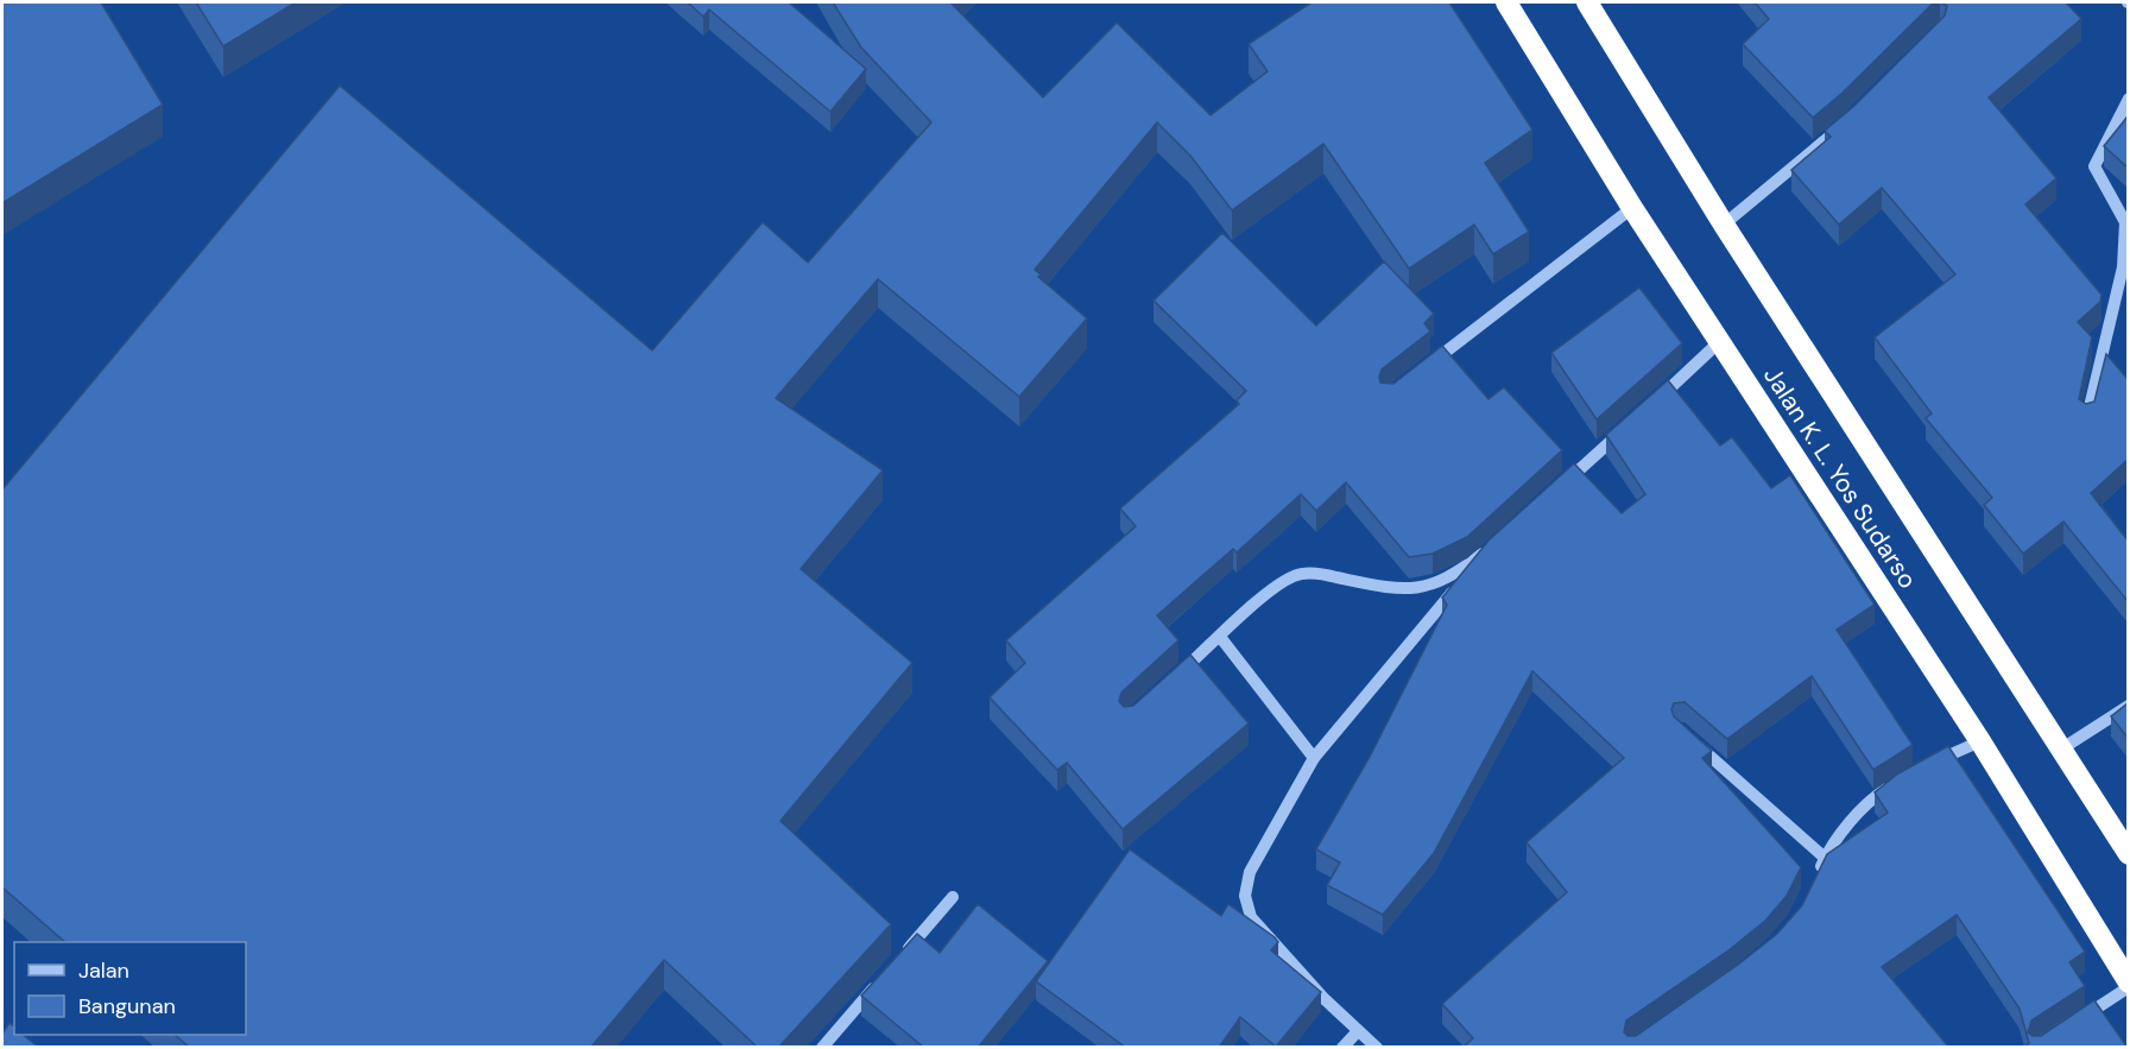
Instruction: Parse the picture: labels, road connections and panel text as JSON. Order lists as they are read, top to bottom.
{
  "streets": {
    "highway": ["Jalan K. L. Yos Sudarso"]
  },
  "legend": ["Jalan", "Bangunan"]
}
